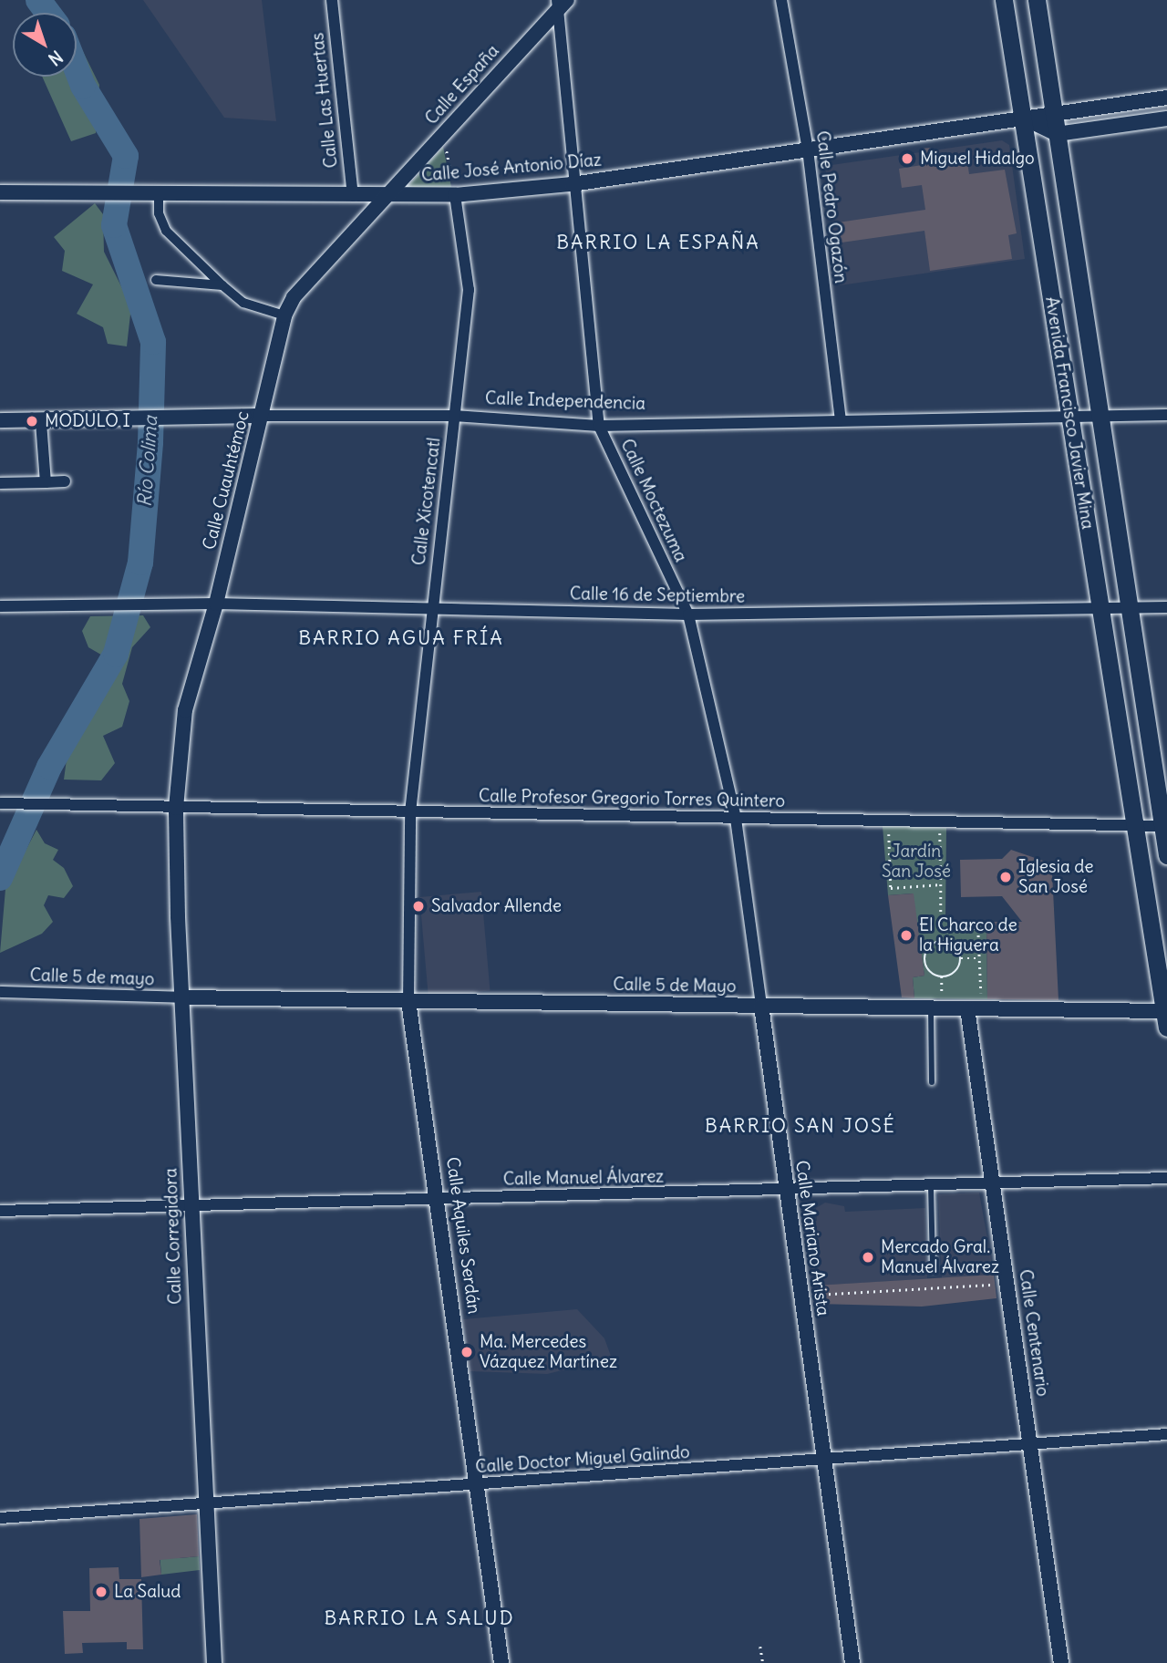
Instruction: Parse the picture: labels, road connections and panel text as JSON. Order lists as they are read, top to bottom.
{
  "streets": {
    "main road": ["Avenida Francisco Javier Mina"],
    "street": [
      "Calle España",
      "Calle Las Huertas",
      "Calle José Antonio Díaz",
      "Calle Pedro Ogazón",
      "Calle Independencia",
      "Calle Cuauhtémoc",
      "Calle Moctezuma",
      "Calle Xicotencatl",
      "Calle 16 de Septiembre",
      "Calle Profesor Gregorio Torres Quintero",
      "Calle 5 de mayo",
      "Calle 5 de Mayo",
      "Calle Manuel Álvarez",
      "Calle Aquiles Serdán",
      "Calle Corregidora",
      "Calle Mariano Arista",
      "Calle Centenario",
      "Calle Doctor Miguel Galindo"
    ]
  },
  "crossings": [
    ["Calle España", "Calle José Antonio Díaz"],
    ["Calle España", "Calle Cuauhtémoc"],
    ["Calle España", "Calle Moctezuma"],
    ["Calle Las Huertas", "Calle José Antonio Díaz"],
    ["Calle José Antonio Díaz", "Calle Pedro Ogazón"],
    ["Calle José Antonio Díaz", "Avenida Francisco Javier Mina"],
    ["Calle José Antonio Díaz", "Calle Cuauhtémoc"],
    ["Calle José Antonio Díaz", "Calle Moctezuma"],
    ["Calle José Antonio Díaz", "Calle Xicotencatl"],
    ["Calle Pedro Ogazón", "Calle Independencia"],
    ["Calle Independencia", "Avenida Francisco Javier Mina"],
    ["Calle Independencia", "Calle Cuauhtémoc"],
    ["Calle Independencia", "Calle Moctezuma"],
    ["Calle Independencia", "Calle Xicotencatl"],
    ["Avenida Francisco Javier Mina", "Calle 16 de Septiembre"],
    ["Avenida Francisco Javier Mina", "Calle Profesor Gregorio Torres Quintero"],
    ["Avenida Francisco Javier Mina", "Calle 5 de Mayo"],
    ["Calle Cuauhtémoc", "Calle 16 de Septiembre"],
    ["Calle Cuauhtémoc", "Calle Profesor Gregorio Torres Quintero"],
    ["Calle Cuauhtémoc", "Calle Corregidora"],
    ["Calle Moctezuma", "Calle 16 de Septiembre"],
    ["Calle Moctezuma", "Calle Profesor Gregorio Torres Quintero"],
    ["Calle Moctezuma", "Calle Mariano Arista"],
    ["Calle Xicotencatl", "Calle 16 de Septiembre"],
    ["Calle Xicotencatl", "Calle Profesor Gregorio Torres Quintero"],
    ["Calle Xicotencatl", "Calle Aquiles Serdán"],
    ["Calle Profesor Gregorio Torres Quintero", "Calle Aquiles Serdán"],
    ["Calle Profesor Gregorio Torres Quintero", "Calle Corregidora"],
    ["Calle Profesor Gregorio Torres Quintero", "Calle Mariano Arista"],
    ["Calle 5 de mayo", "Calle 5 de Mayo"],
    ["Calle 5 de mayo", "Calle Corregidora"],
    ["Calle 5 de Mayo", "Calle Aquiles Serdán"],
    ["Calle 5 de Mayo", "Calle Corregidora"],
    ["Calle 5 de Mayo", "Calle Mariano Arista"],
    ["Calle 5 de Mayo", "Calle Centenario"],
    ["Calle Manuel Álvarez", "Calle Aquiles Serdán"],
    ["Calle Manuel Álvarez", "Calle Corregidora"],
    ["Calle Manuel Álvarez", "Calle Mariano Arista"],
    ["Calle Manuel Álvarez", "Calle Centenario"],
    ["Calle Aquiles Serdán", "Calle Doctor Miguel Galindo"],
    ["Calle Corregidora", "Calle Doctor Miguel Galindo"],
    ["Calle Mariano Arista", "Calle Doctor Miguel Galindo"],
    ["Calle Centenario", "Calle Doctor Miguel Galindo"]
  ],
  "districts": [
    "BARRIO LA ESPAÑA",
    "BARRIO AGUA FRÍA",
    "BARRIO SAN JOSÉ",
    "BARRIO LA SALUD"
  ],
  "water": ["Río Colima"],
  "parks": ["Jardín San José"],
  "places": [
    "Miguel Hidalgo",
    "MODULO I",
    "Iglesia de San José",
    "Salvador Allende",
    "El Charco de la Higuera",
    "Mercado Gral. Manuel Álvarez",
    "Ma. Mercedes Vázquez Martínez",
    "La Salud"
  ],
  "north": "bottom right"
}
